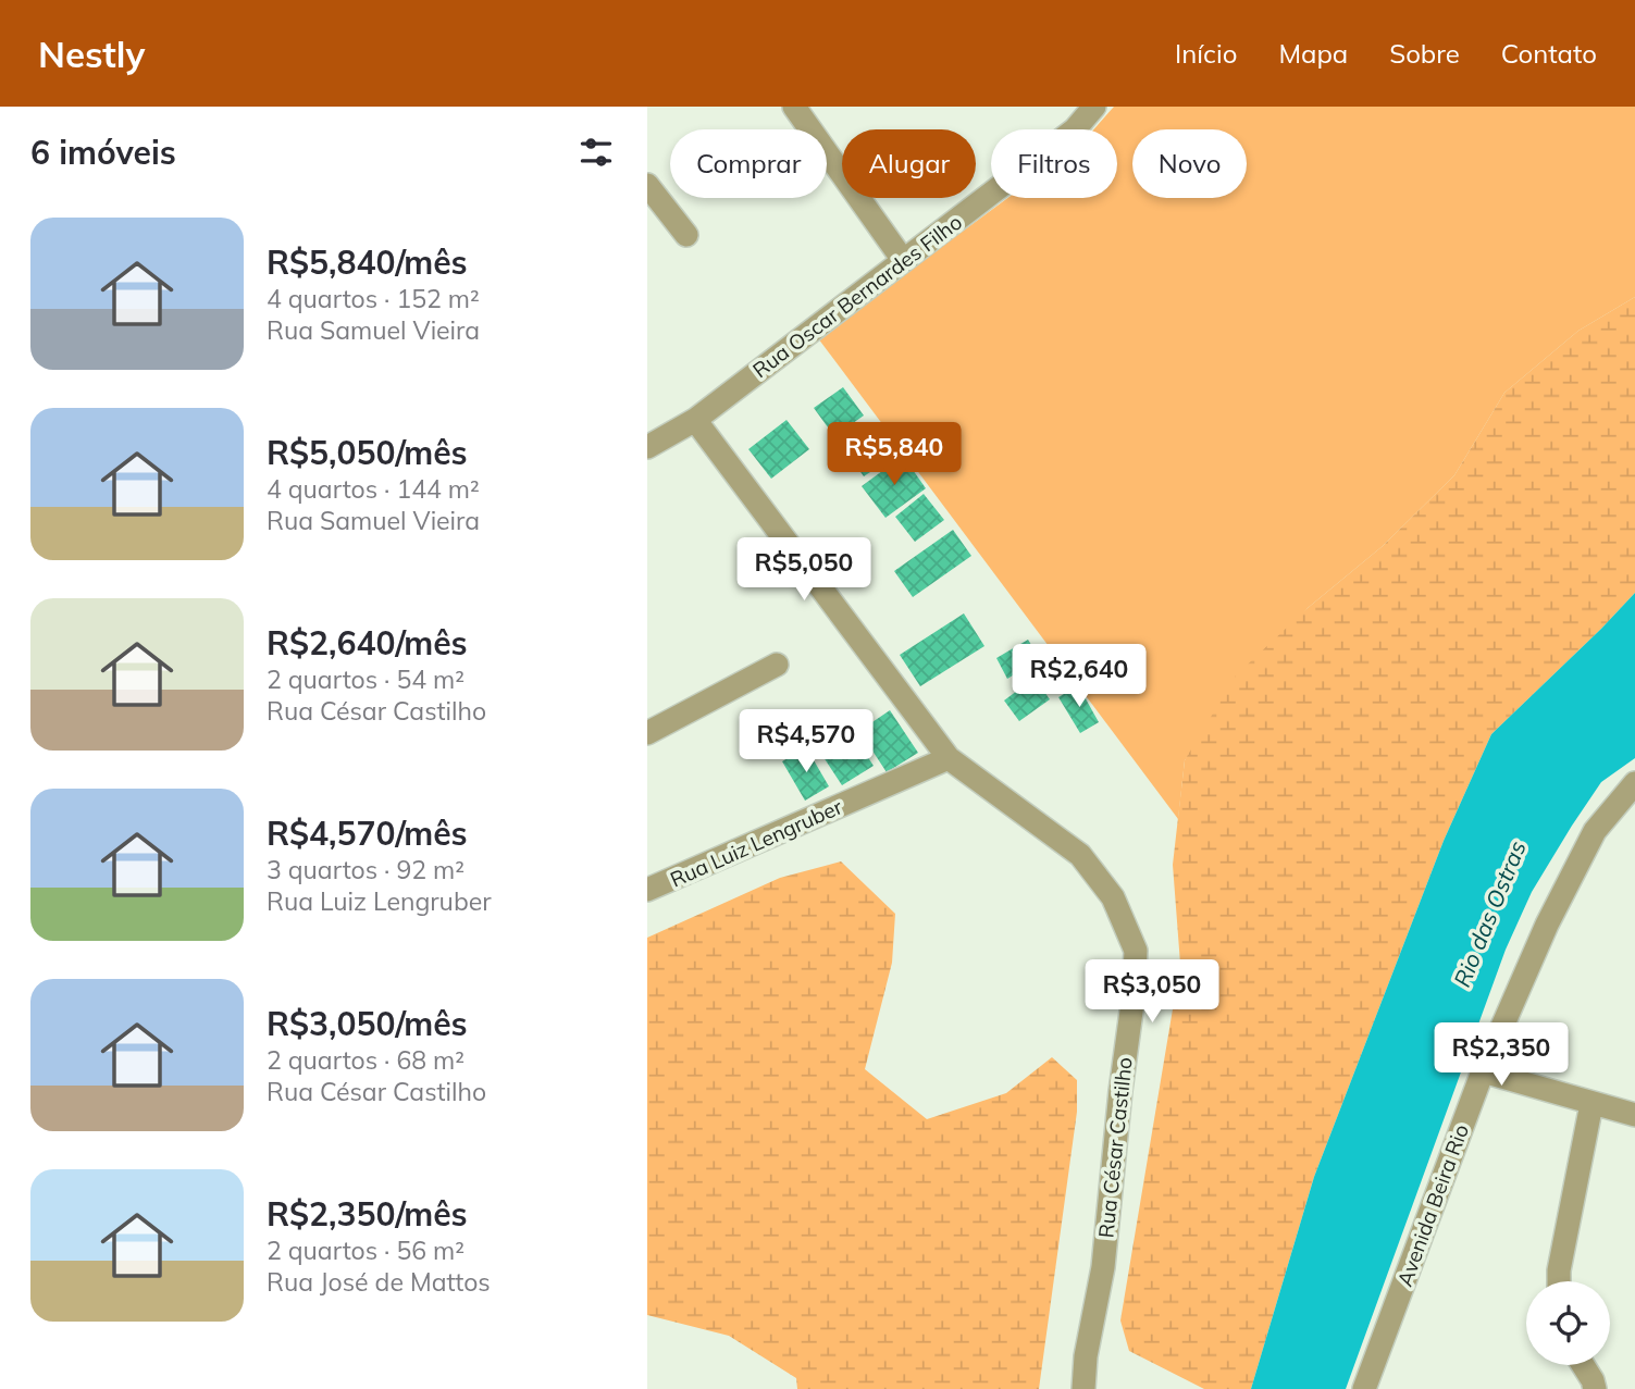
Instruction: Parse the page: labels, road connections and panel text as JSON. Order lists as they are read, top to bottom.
{
  "streets": {
    "street": [
      "Rua Oscar Bernardes Filho",
      "Rua Luiz Lengruber",
      "Rua César Castilho",
      "Avenida Beira Rio"
    ]
  },
  "crossings": [
    ["Rua Oscar Bernardes Filho", "Rua César Castilho"],
    ["Rua Luiz Lengruber", "Rua César Castilho"]
  ],
  "water": ["Rio das Ostras"],
  "page": {
    "header": "Nestly",
    "nav": [
      "Início",
      "Mapa",
      "Sobre",
      "Contato"
    ],
    "heading": "6 imóveis",
    "chip": [
      "Comprar",
      "Alugar",
      "Filtros",
      "Novo"
    ],
    "list": [
      {
        "name": "R$5,840/mês",
        "note": "4 quartos · 152 m² · Rua Samuel Vieira"
      },
      {
        "name": "R$5,050/mês",
        "note": "4 quartos · 144 m² · Rua Samuel Vieira"
      },
      {
        "name": "R$2,640/mês",
        "note": "2 quartos · 54 m² · Rua César Castilho"
      },
      {
        "name": "R$4,570/mês",
        "note": "3 quartos · 92 m² · Rua Luiz Lengruber"
      },
      {
        "name": "R$3,050/mês",
        "note": "2 quartos · 68 m² · Rua César Castilho"
      },
      {
        "name": "R$2,350/mês",
        "note": "2 quartos · 56 m² · Rua José de Mattos"
      }
    ],
    "price": [
      "R$5,840",
      "R$5,050",
      "R$2,640",
      "R$4,570",
      "R$3,050",
      "R$2,350"
    ]
  }
}
